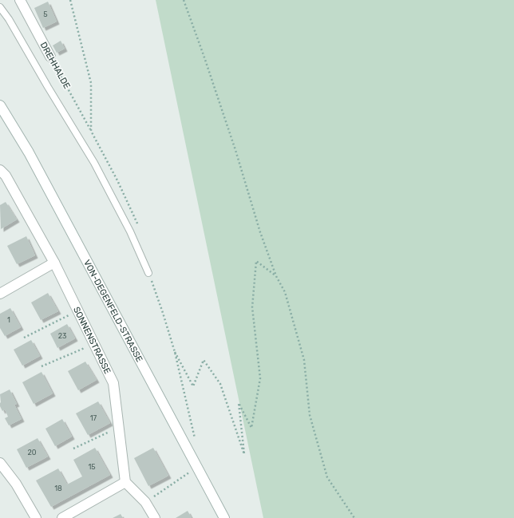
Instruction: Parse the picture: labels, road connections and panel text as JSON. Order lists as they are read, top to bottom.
{
  "streets": {
    "street": ["DREHHALDE", "VON-DEGENFELD-STRASSE", "SONNENSTRASSE"]
  },
  "house_numbers": [
    "5",
    "1",
    "23",
    "17",
    "20",
    "15",
    "18"
  ]
}
